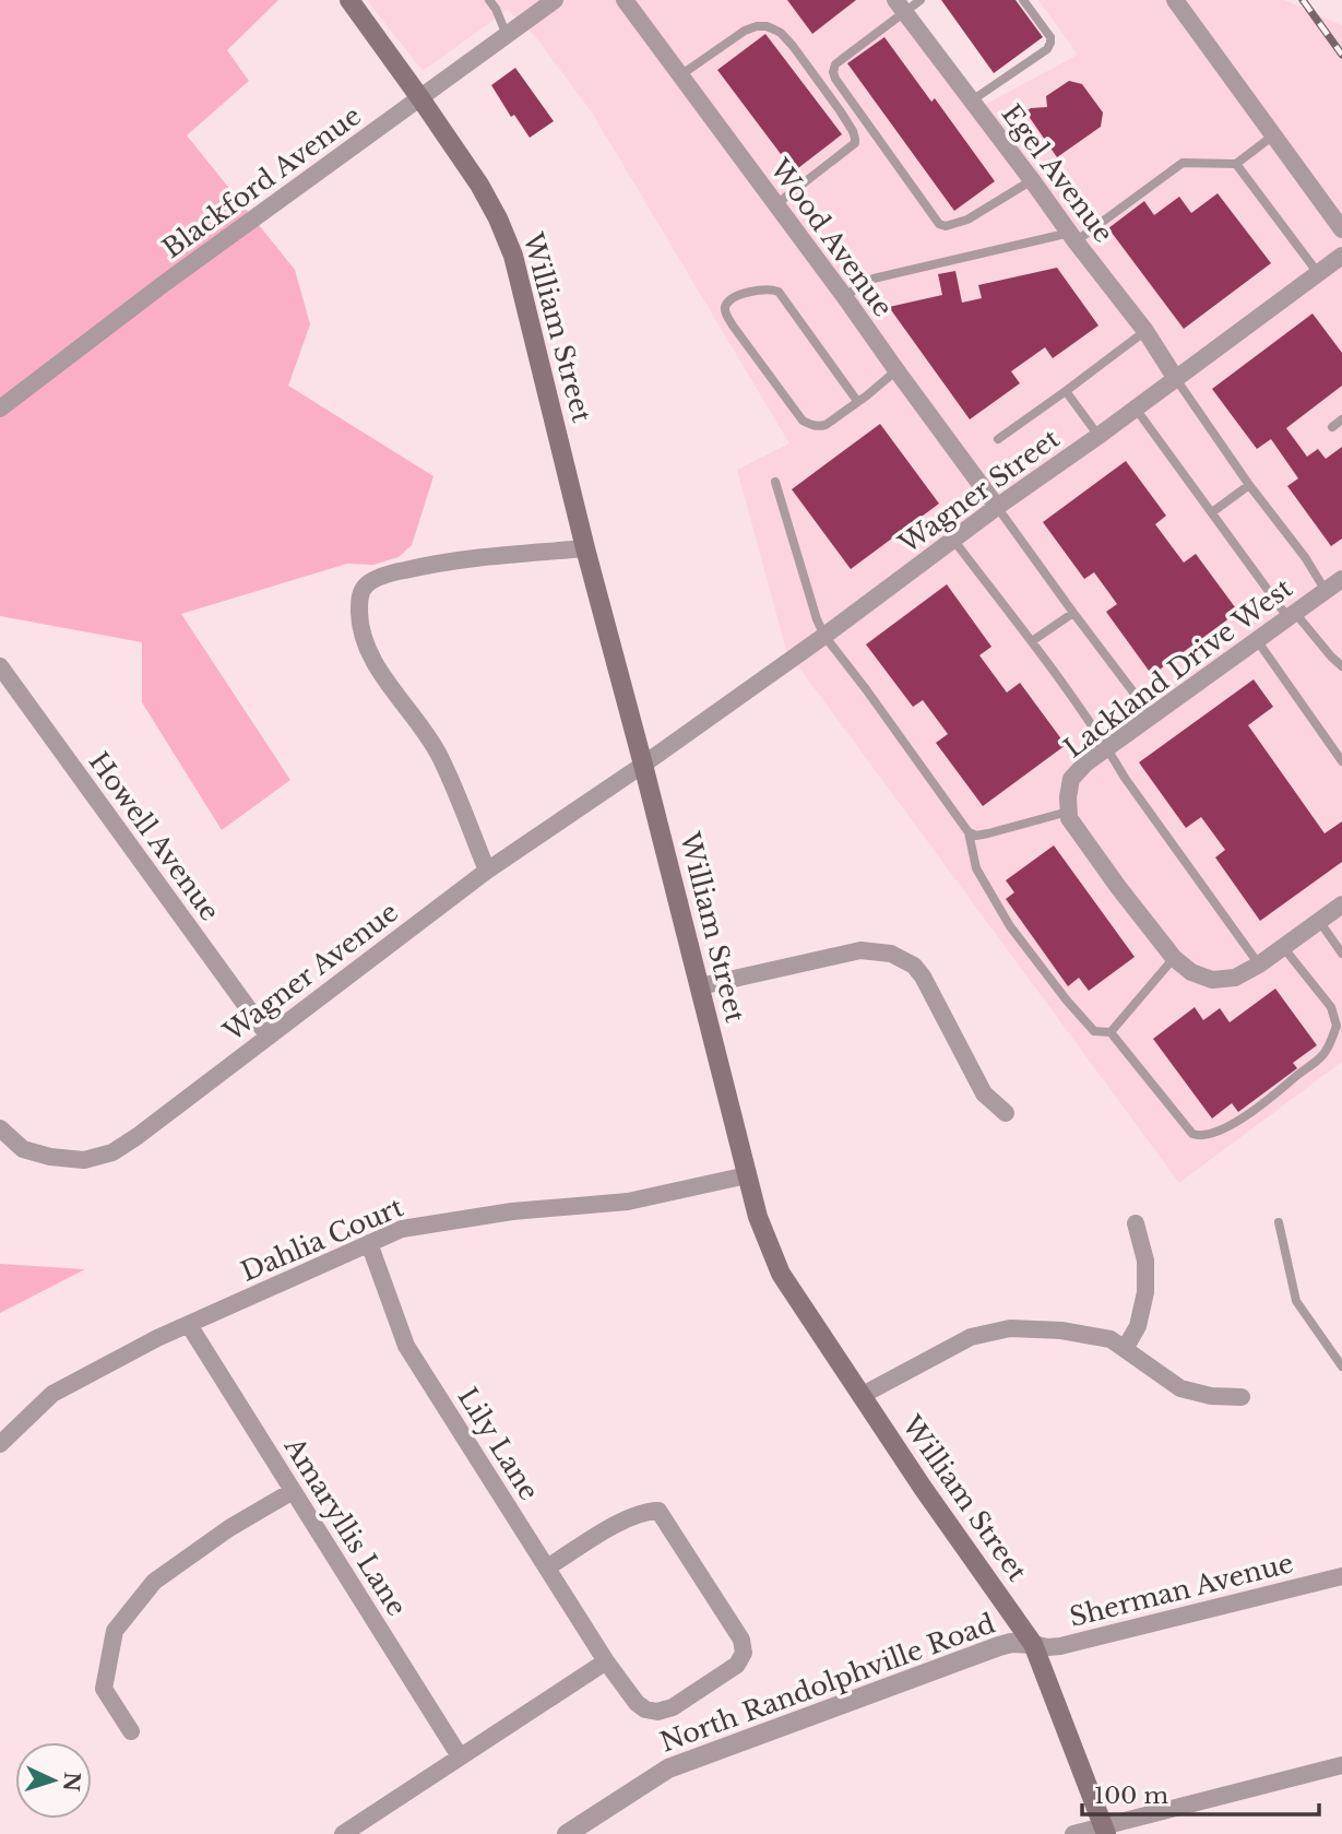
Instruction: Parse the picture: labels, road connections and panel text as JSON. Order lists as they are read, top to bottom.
{
  "streets": {
    "main road": ["William Street"],
    "street": [
      "Egel Avenue",
      "Blackford Avenue",
      "Wood Avenue",
      "Wagner Street",
      "Lackland Drive West",
      "Howell Avenue",
      "Wagner Avenue",
      "Dahlia Court",
      "Lily Lane",
      "Amaryllis Lane",
      "Sherman Avenue",
      "North Randolphville Road"
    ]
  },
  "crossings": [
    ["Egel Avenue", "Wagner Street"],
    ["Blackford Avenue", "William Street"],
    ["Wood Avenue", "Wagner Street"],
    ["William Street", "Wagner Street"],
    ["William Street", "Wagner Avenue"],
    ["William Street", "Dahlia Court"],
    ["William Street", "Sherman Avenue"],
    ["William Street", "North Randolphville Road"],
    ["Wagner Street", "Wagner Avenue"],
    ["Howell Avenue", "Wagner Avenue"],
    ["Dahlia Court", "Lily Lane"],
    ["Dahlia Court", "Amaryllis Lane"],
    ["Sherman Avenue", "North Randolphville Road"]
  ],
  "scale_bar": "100 m",
  "north": "right"
}
